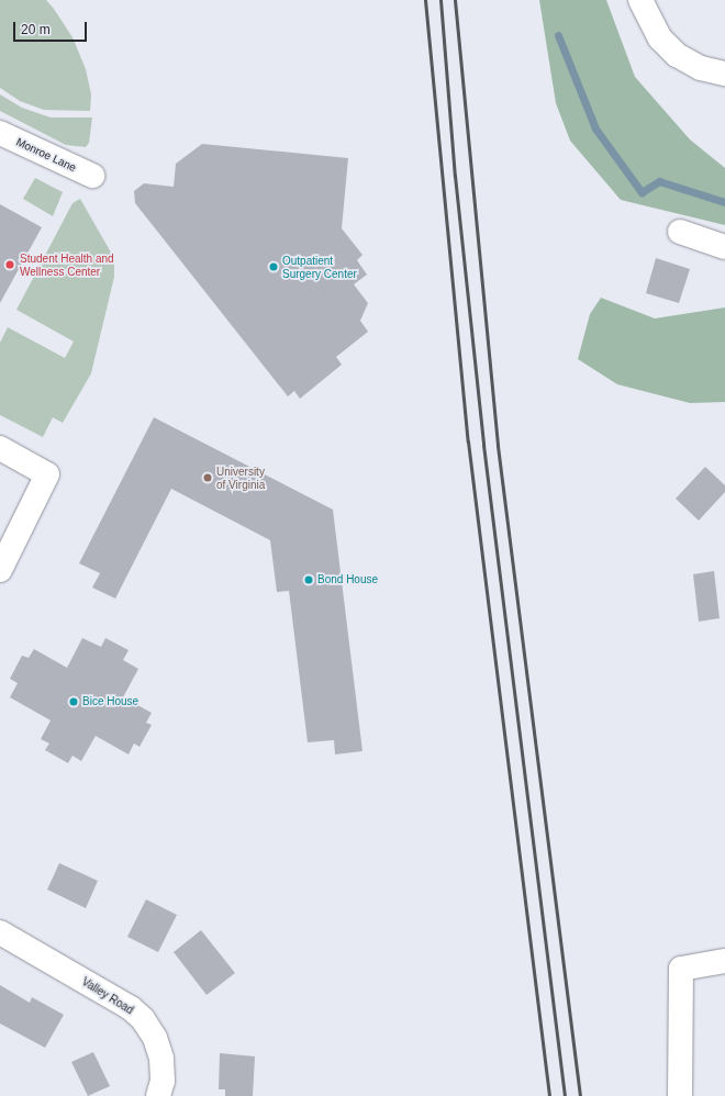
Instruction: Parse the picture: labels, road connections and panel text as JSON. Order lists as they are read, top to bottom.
{
  "streets": {
    "street": ["Monroe Lane", "Valley Road"]
  },
  "places": [
    "Student Health and Wellness Center",
    "Outpatient Surgery Center",
    "University of Virginia",
    "Bond House",
    "Bice House"
  ],
  "scale_bar": "20 m"
}
